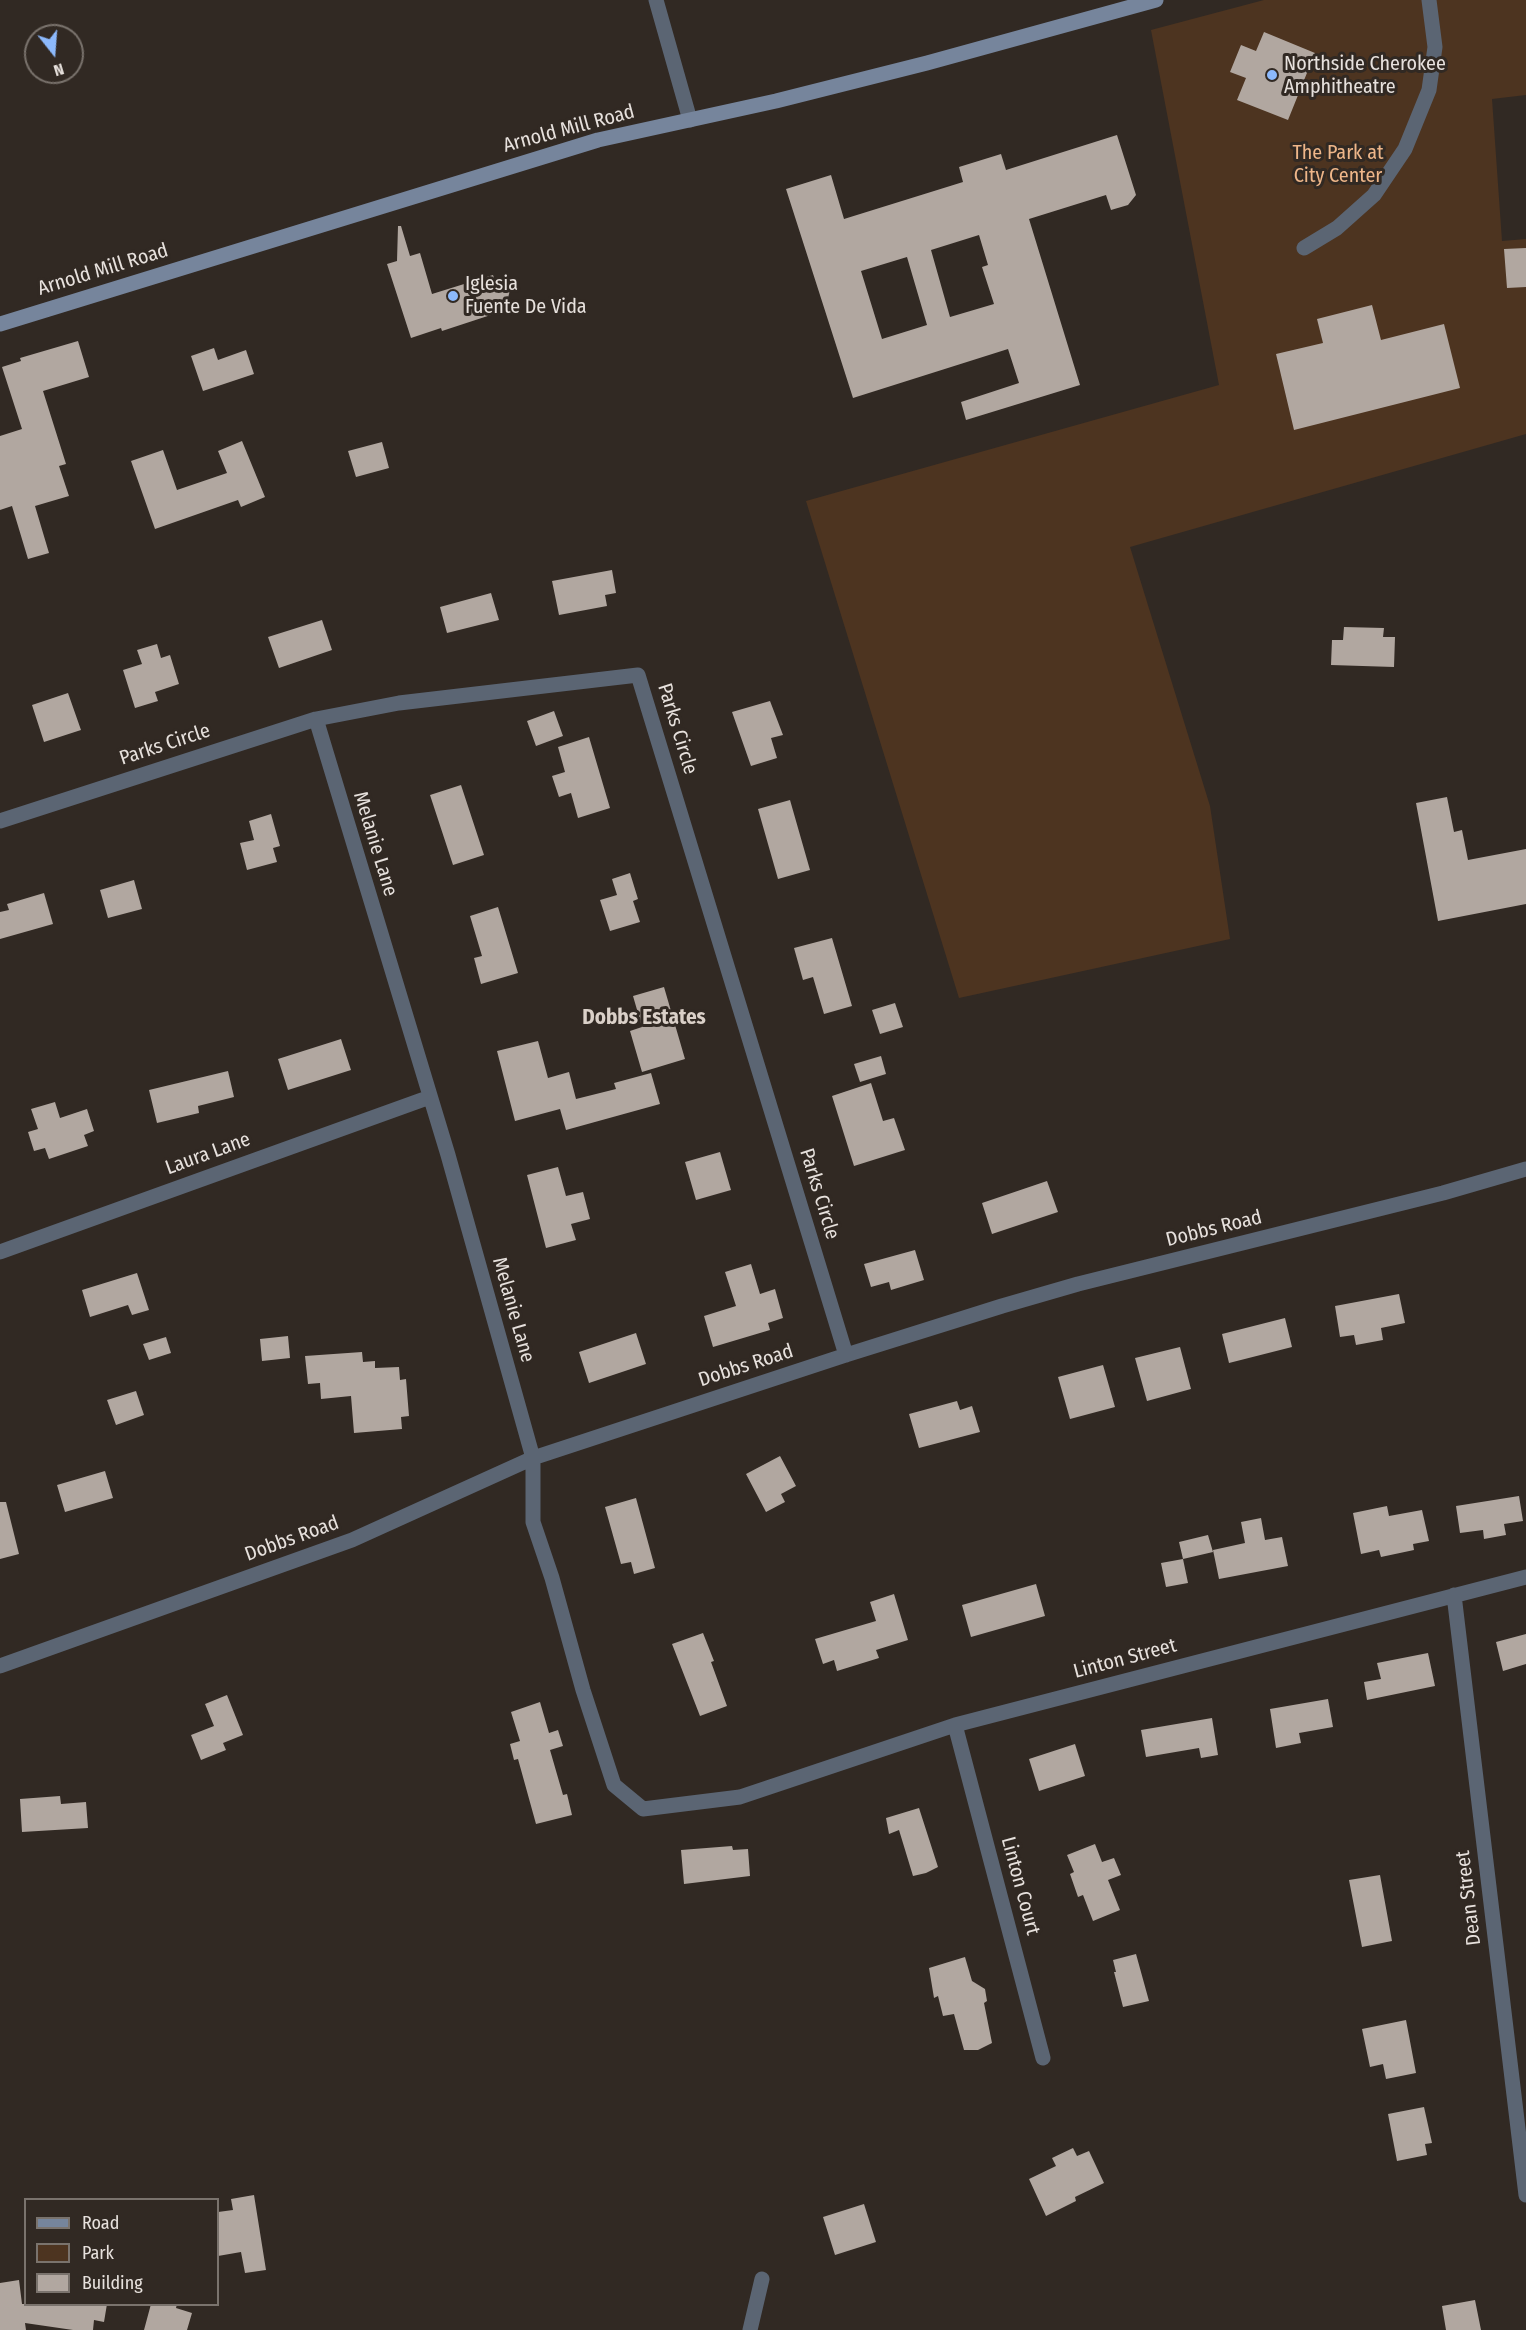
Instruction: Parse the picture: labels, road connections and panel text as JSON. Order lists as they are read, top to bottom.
{
  "streets": {
    "main road": ["Arnold Mill Road"],
    "street": [
      "Parks Circle",
      "Melanie Lane",
      "Laura Lane",
      "Dobbs Road",
      "Linton Street",
      "Linton Court",
      "Dean Street"
    ]
  },
  "crossings": [
    ["Parks Circle", "Melanie Lane"],
    ["Parks Circle", "Dobbs Road"],
    ["Melanie Lane", "Laura Lane"],
    ["Melanie Lane", "Dobbs Road"],
    ["Melanie Lane", "Linton Street"],
    ["Linton Street", "Linton Court"],
    ["Linton Street", "Dean Street"]
  ],
  "districts": ["Dobbs Estates"],
  "parks": ["The Park at City Center"],
  "places": ["Northside Cherokee Amphitheatre", "Iglesia Fuente De Vida"],
  "legend": ["Road", "Park", "Building"],
  "north": "bottom"
}
